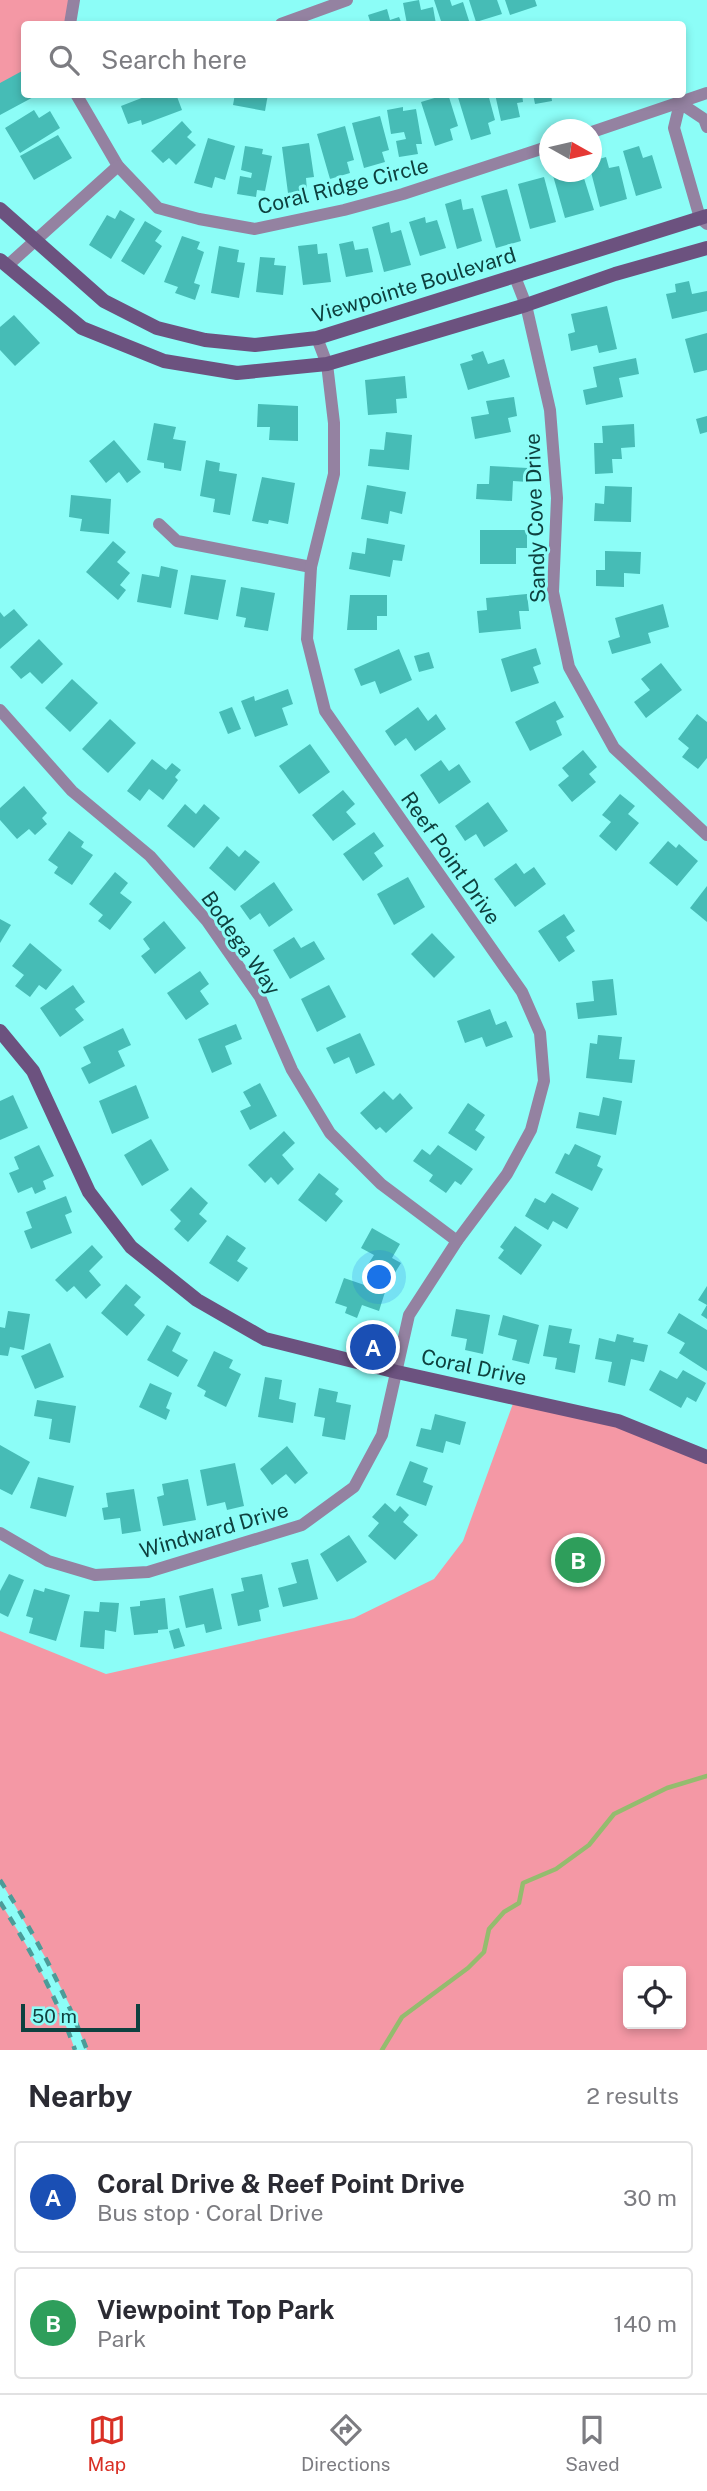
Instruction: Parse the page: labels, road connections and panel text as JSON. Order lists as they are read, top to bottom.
{
  "streets": {
    "street": [
      "Coral Ridge Circle",
      "Viewpointe Boulevard",
      "Sandy Cove Drive",
      "Reef Point Drive",
      "Bodega Way",
      "Coral Drive",
      "Windward Drive"
    ]
  },
  "crossings": [
    ["Viewpointe Boulevard", "Sandy Cove Drive"],
    ["Viewpointe Boulevard", "Reef Point Drive"],
    ["Reef Point Drive", "Bodega Way"],
    ["Reef Point Drive", "Coral Drive"],
    ["Reef Point Drive", "Windward Drive"],
    ["Coral Drive", "Windward Drive"]
  ],
  "scale_bar": "50 m",
  "north": "right",
  "page": {
    "search": "Search here",
    "pins": ["A", "B"],
    "scale": "50 m",
    "heading": ["Nearby", "2 results"],
    "list": [
      {
        "mark": "A",
        "name": "Coral Drive & Reef Point Drive",
        "note": "Bus stop · Coral Drive",
        "value": "30 m"
      },
      {
        "mark": "B",
        "name": "Viewpoint Top Park",
        "note": "Park",
        "value": "140 m"
      }
    ],
    "nav": ["Map", "Directions", "Saved"]
  }
}
